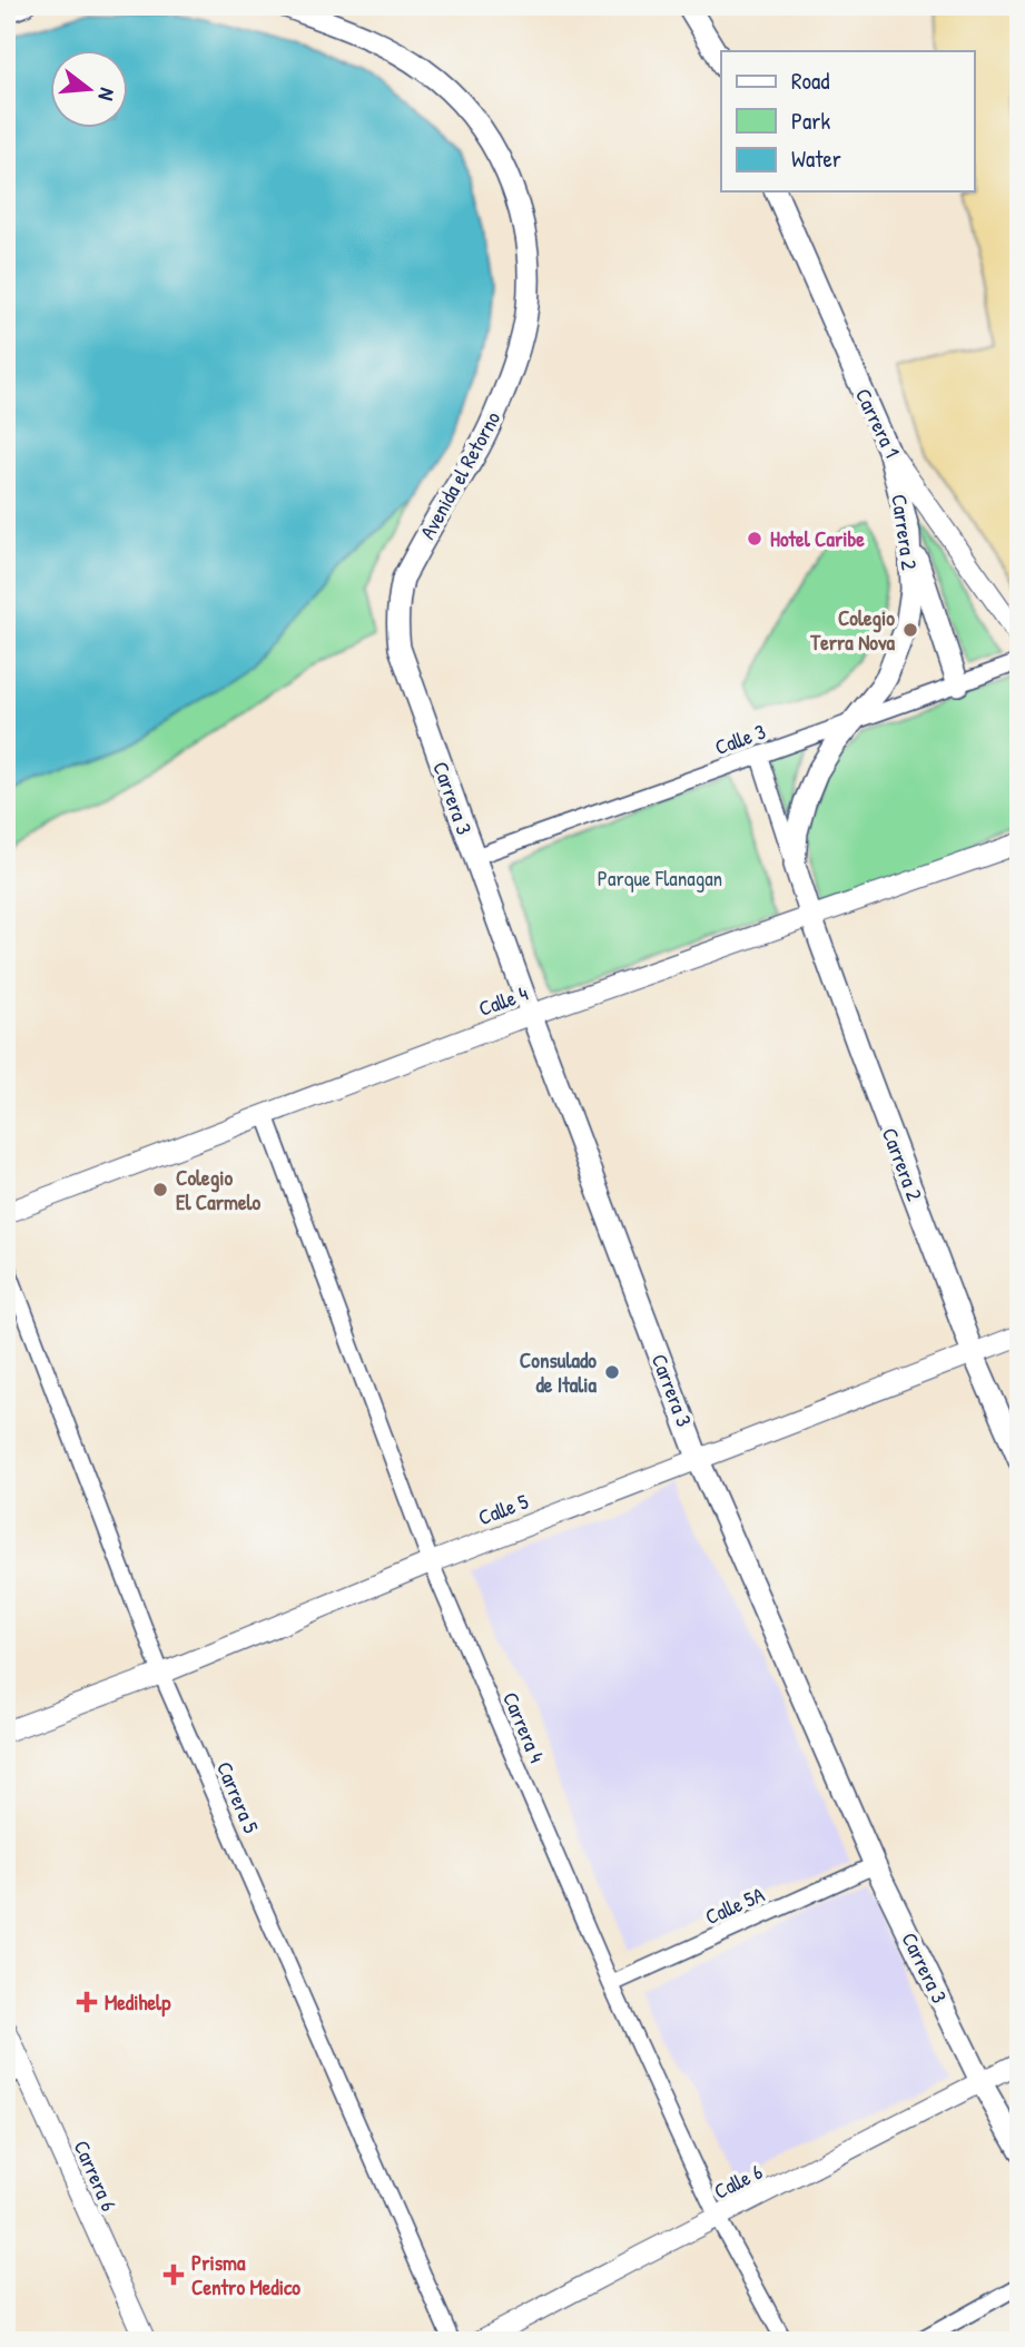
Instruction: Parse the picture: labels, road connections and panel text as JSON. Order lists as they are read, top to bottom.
{
  "streets": {
    "main road": [
      "Carrera 1",
      "Avenida el Retorno",
      "Carrera 2",
      "Carrera 3"
    ],
    "street": [
      "Calle 3",
      "Calle 4",
      "Calle 5",
      "Carrera 4",
      "Carrera 5",
      "Calle 5A",
      "Carrera 6",
      "Calle 6"
    ]
  },
  "crossings": [
    ["Carrera 1", "Carrera 2"],
    ["Avenida el Retorno", "Carrera 3"],
    ["Carrera 2", "Calle 3"],
    ["Carrera 2", "Calle 4"],
    ["Carrera 2", "Calle 5"],
    ["Calle 3", "Carrera 3"],
    ["Carrera 3", "Calle 4"],
    ["Carrera 3", "Calle 5"],
    ["Carrera 3", "Calle 5A"],
    ["Carrera 3", "Calle 6"],
    ["Calle 4", "Carrera 4"],
    ["Calle 5", "Carrera 4"],
    ["Calle 5", "Carrera 5"],
    ["Carrera 4", "Calle 5A"],
    ["Carrera 4", "Calle 6"]
  ],
  "parks": ["Parque Flanagan"],
  "places": {
    "other": [
      "Hotel Caribe",
      "Colegio Terra Nova",
      "Colegio El Carmelo",
      "Consulado de Italia"
    ],
    "health": ["Medihelp", "Prisma Centro Medico"]
  },
  "legend": ["Road", "Park", "Water"],
  "north": "right"
}
